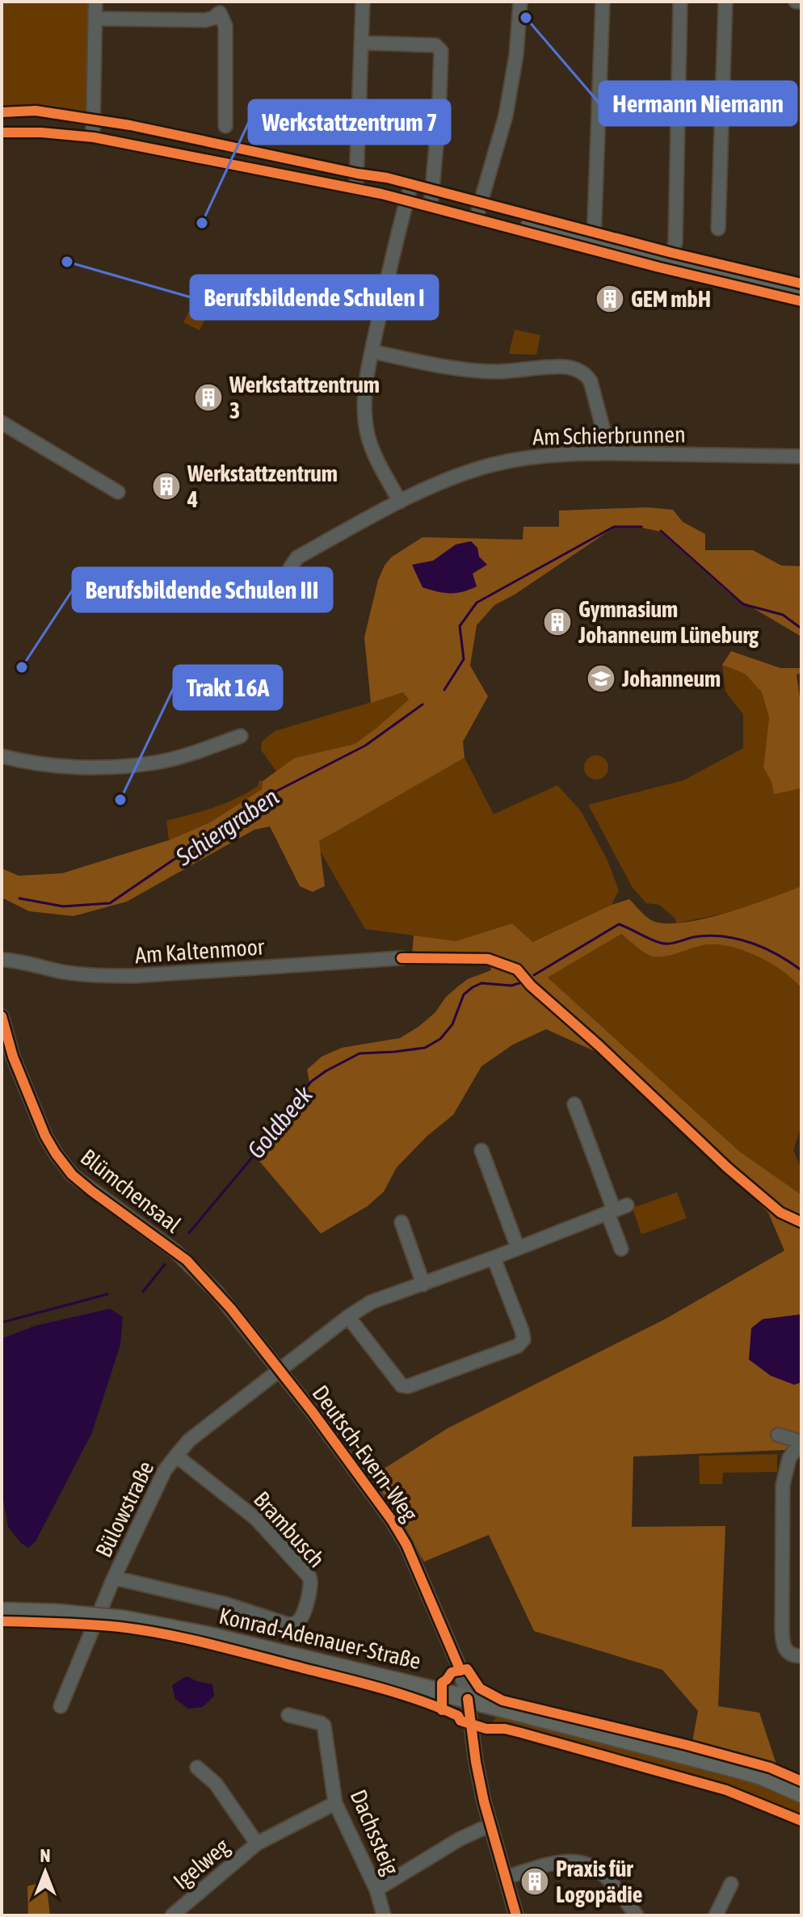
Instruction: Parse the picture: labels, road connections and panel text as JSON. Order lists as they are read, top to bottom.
{
  "streets": {
    "main road": ["Konrad-Adenauer-Straße"],
    "street": [
      "Am Schierbrunnen",
      "Am Kaltenmoor",
      "Blümchensaal",
      "Deutsch-Evern-Weg",
      "Bülowstraße",
      "Brambusch",
      "Dachssteig",
      "Igelweg"
    ]
  },
  "crossings": [
    ["Blümchensaal", "Deutsch-Evern-Weg"],
    ["Deutsch-Evern-Weg", "Bülowstraße"],
    ["Deutsch-Evern-Weg", "Konrad-Adenauer-Straße"],
    ["Bülowstraße", "Brambusch"],
    ["Dachssteig", "Igelweg"]
  ],
  "water": ["Schiergraben", "Goldbeek"],
  "places": {
    "other": [
      "Hermann Niemann",
      "Werkstattzentrum 7",
      "Berufsbildende Schulen I",
      "Berufsbildende Schulen III",
      "Trakt 16A"
    ],
    "building": [
      "GEM mbH",
      "Werkstattzentrum 3",
      "Werkstattzentrum 4",
      "Gymnasium Johanneum Lüneburg",
      "Praxis für Logopädie"
    ],
    "school or university": ["Johanneum"]
  },
  "north": "top"
}
